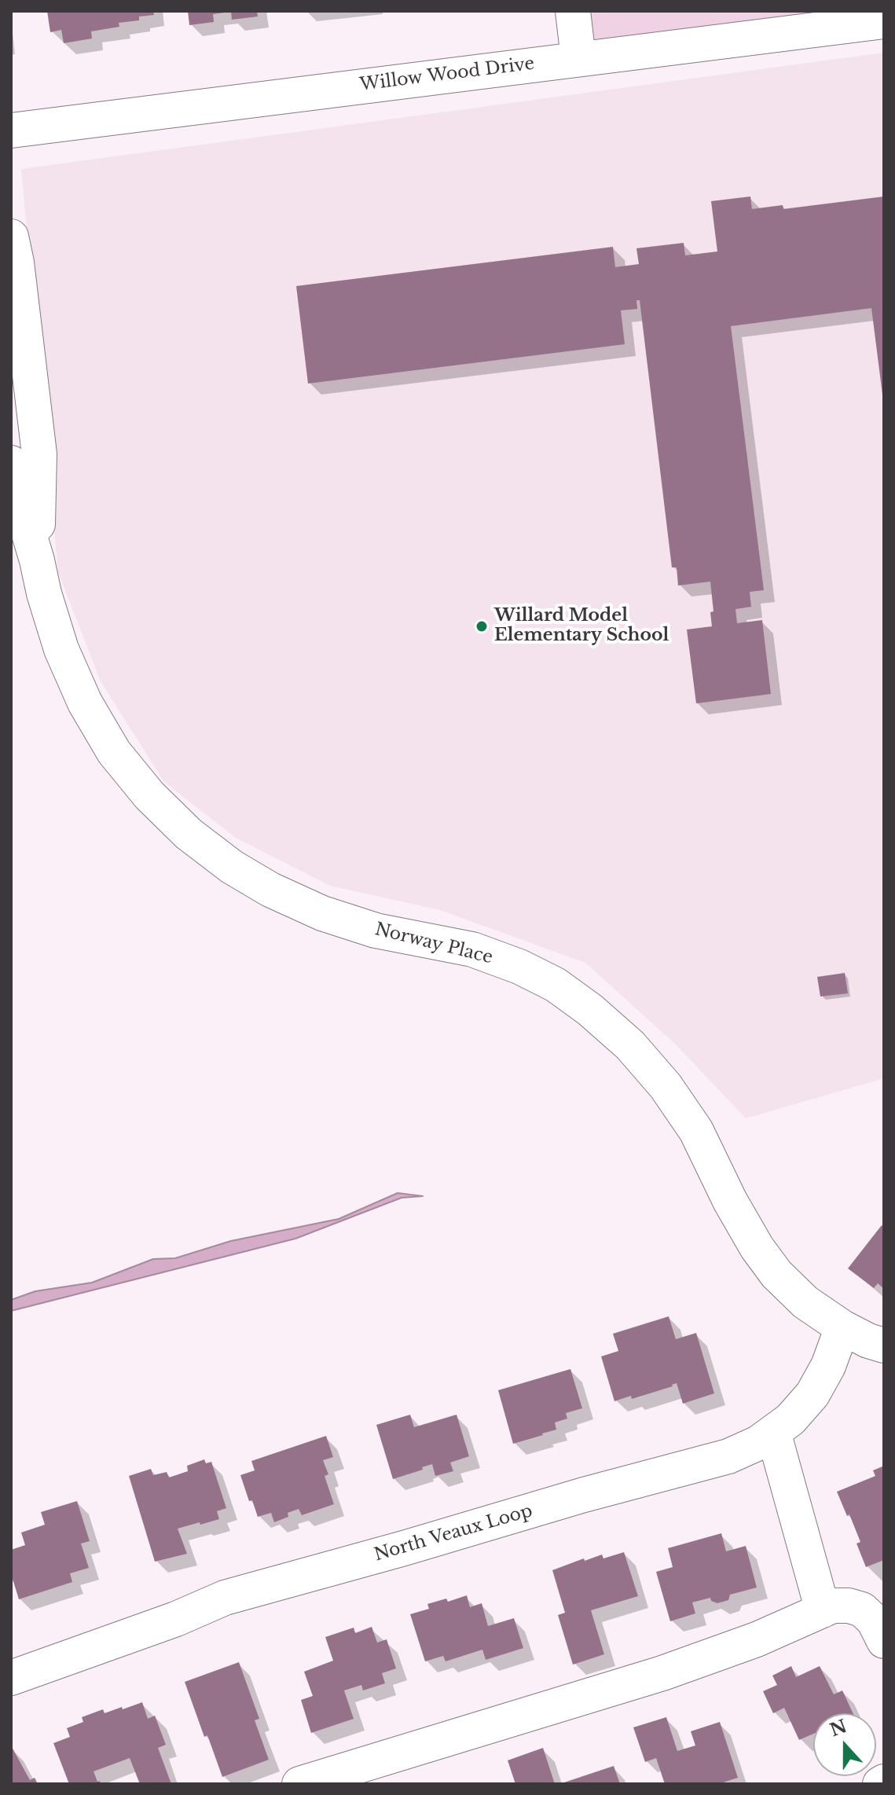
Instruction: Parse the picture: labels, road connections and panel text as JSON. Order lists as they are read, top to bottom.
{
  "streets": {
    "street": ["Willow Wood Drive", "Norway Place", "North Veaux Loop"]
  },
  "crossings": [
    ["Norway Place", "North Veaux Loop"]
  ],
  "places": ["Willard Model Elementary School"],
  "north": "top"
}
